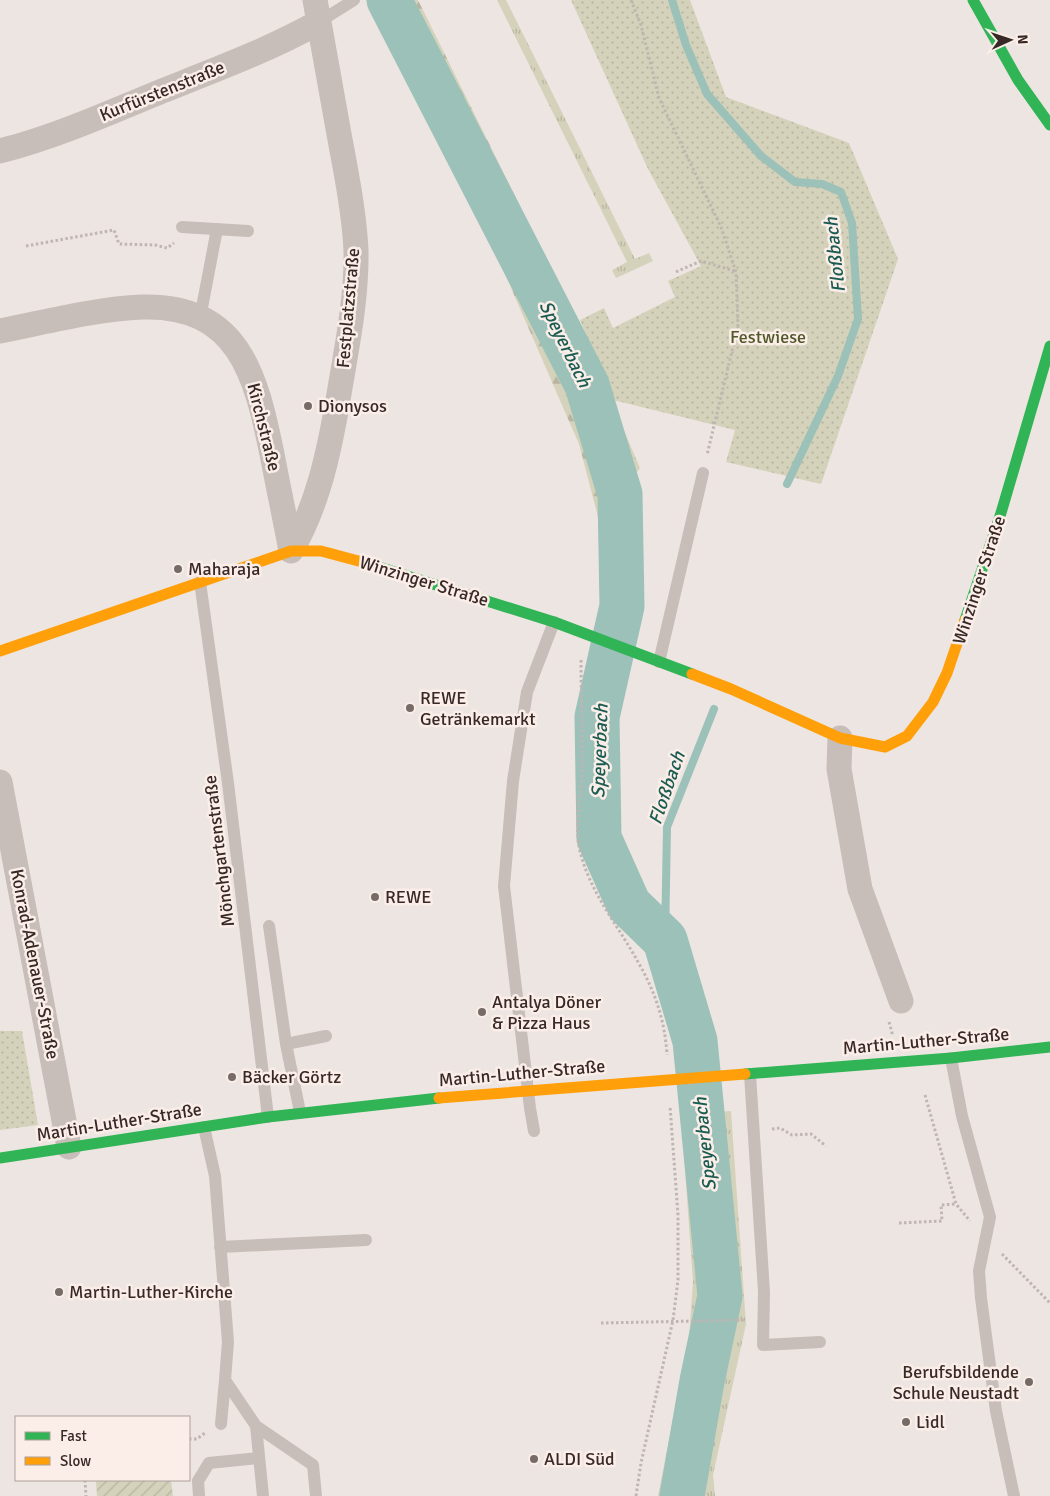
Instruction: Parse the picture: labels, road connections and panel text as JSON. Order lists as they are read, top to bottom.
{
  "streets": {
    "street": [
      "Kurfürstenstraße",
      "Festplatzstraße",
      "Kirchstraße",
      "Winzinger Straße",
      "Konrad-Adenauer-Straße",
      "Martin-Luther-Straße"
    ],
    "lane": ["Mönchgartenstraße"]
  },
  "crossings": [
    ["Kurfürstenstraße", "Festplatzstraße"],
    ["Festplatzstraße", "Kirchstraße"],
    ["Festplatzstraße", "Winzinger Straße"],
    ["Kirchstraße", "Winzinger Straße"],
    ["Winzinger Straße", "Mönchgartenstraße"],
    ["Mönchgartenstraße", "Martin-Luther-Straße"],
    ["Konrad-Adenauer-Straße", "Martin-Luther-Straße"]
  ],
  "water": ["Floßbach", "Speyerbach"],
  "parks": ["Festwiese"],
  "places": [
    "Dionysos",
    "Maharaja",
    "REWE Getränkemarkt",
    "REWE",
    "Antalya Döner & Pizza Haus",
    "Bäcker Görtz",
    "Martin-Luther-Kirche",
    "Berufsbildende Schule Neustadt",
    "Lidl",
    "ALDI Süd"
  ],
  "legend": ["Fast", "Slow"],
  "north": "right"
}
